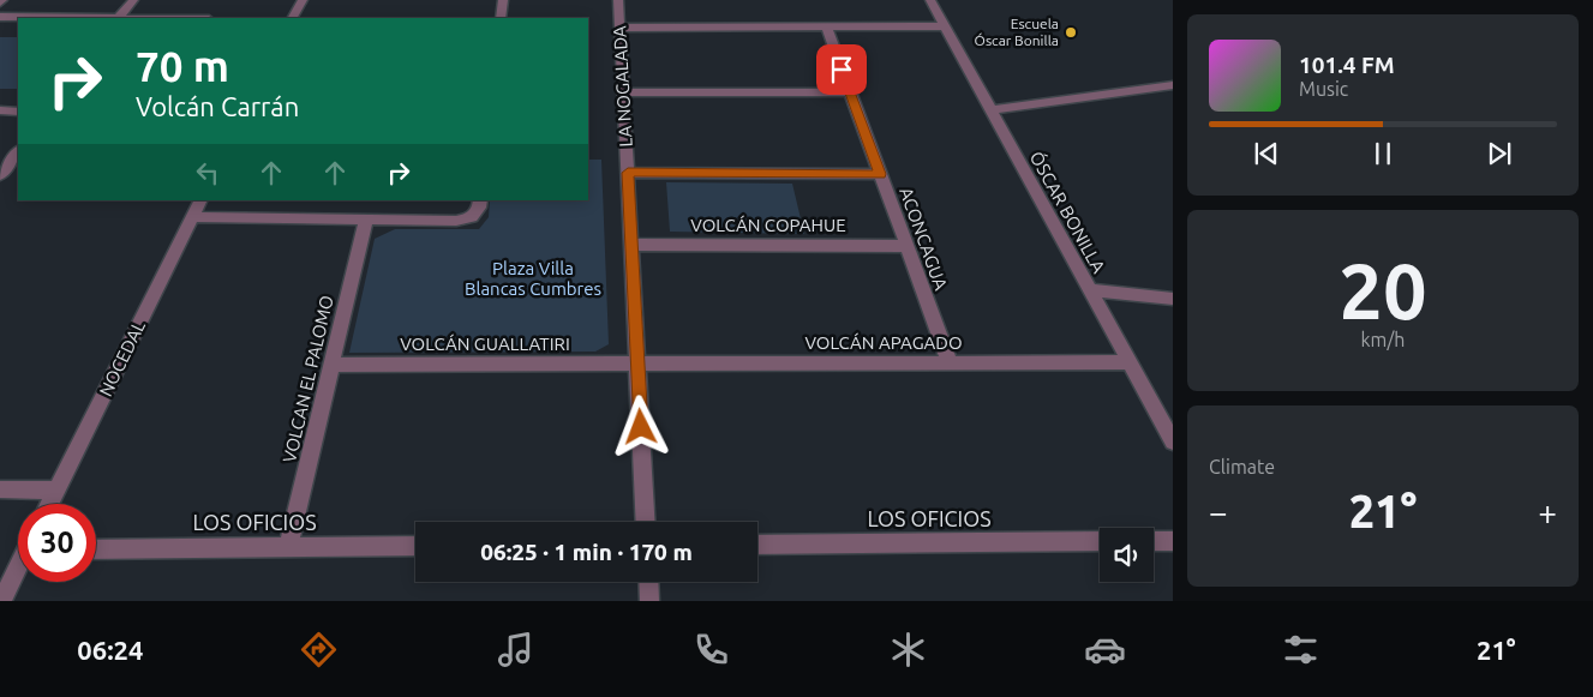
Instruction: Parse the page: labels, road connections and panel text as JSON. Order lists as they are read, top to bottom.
{
  "streets": {
    "street": [
      "LA NOGALADA",
      "ÓSCAR BONILLA",
      "VOLCÁN COPAHUE",
      "ACONCAGUA",
      "VOLCÁN APAGADO",
      "VOLCÁN GUALLATIRI",
      "NOCEDAL",
      "VOLCAN EL PALOMO",
      "LOS OFICIOS"
    ]
  },
  "crossings": [
    ["LA NOGALADA", "VOLCÁN COPAHUE"],
    ["LA NOGALADA", "VOLCÁN APAGADO"],
    ["LA NOGALADA", "VOLCÁN GUALLATIRI"],
    ["ÓSCAR BONILLA", "VOLCÁN APAGADO"],
    ["VOLCÁN COPAHUE", "ACONCAGUA"],
    ["ACONCAGUA", "VOLCÁN APAGADO"],
    ["VOLCÁN APAGADO", "VOLCÁN GUALLATIRI"],
    ["VOLCÁN GUALLATIRI", "VOLCAN EL PALOMO"],
    ["VOLCAN EL PALOMO", "LOS OFICIOS"]
  ],
  "parks": ["Plaza Villa Blancas Cumbres"],
  "places": ["Escuela Óscar Bonilla"],
  "page": {
    "turn": ["70 m", "Volcán Carrán"],
    "song": ["101.4 FM", "Music"],
    "tile": [
      ["20", "km/h"],
      "Climate"
    ],
    "heat": ["−", "21°", "+"],
    "limit": "30",
    "trip": "06:25 · 1 min · 170 m",
    "tabs": ["06:24", "21°"]
  }
}
